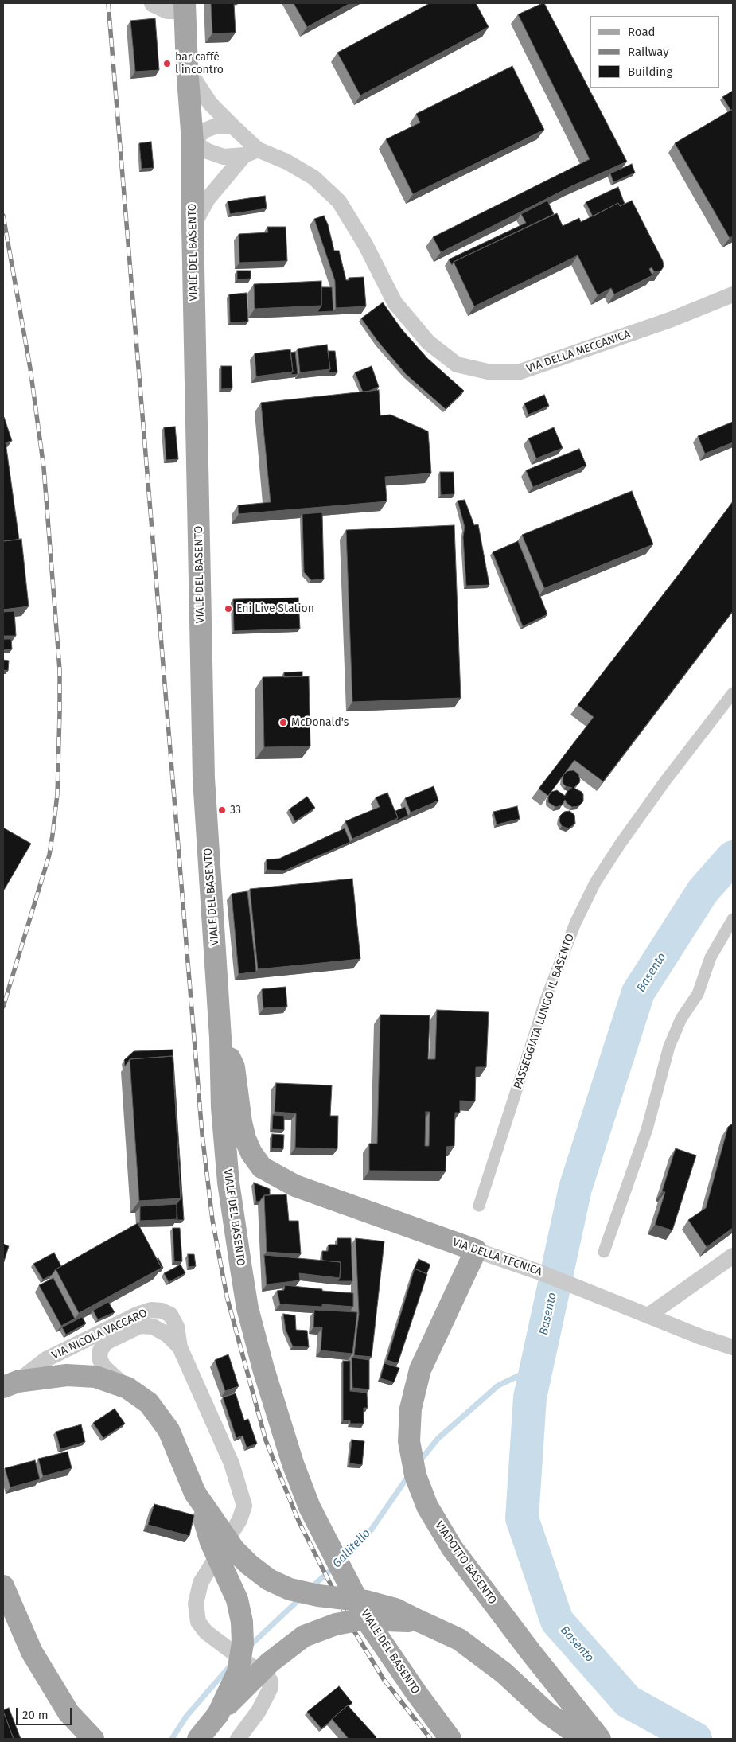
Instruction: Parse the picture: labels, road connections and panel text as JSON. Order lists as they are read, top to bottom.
{
  "streets": {
    "main road": ["VIALE DEL BASENTO", "VIA DELLA TECNICA", "VIADOTTO BASENTO"],
    "street": ["VIA DELLA MECCANICA", "PASSEGGIATA LUNGO IL BASENTO", "VIA NICOLA VACCARO"]
  },
  "crossings": [
    ["VIALE DEL BASENTO", "VIA DELLA TECNICA"],
    ["VIA DELLA TECNICA", "VIADOTTO BASENTO"]
  ],
  "water": ["Basento", "Gallitello"],
  "places": [
    "bar caffè l incontro",
    "Eni Live Station",
    "McDonald's",
    "33"
  ],
  "legend": ["Road", "Railway", "Building"],
  "scale_bar": "20 m"
}
